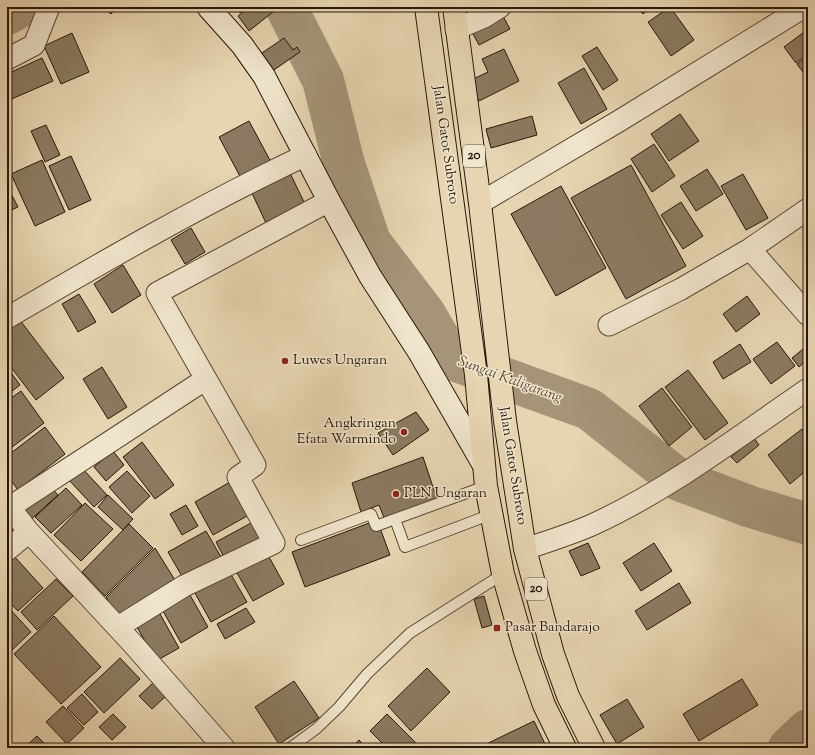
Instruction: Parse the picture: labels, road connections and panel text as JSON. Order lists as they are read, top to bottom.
{
  "streets": {
    "highway": ["Jalan Gatot Subroto", "20"]
  },
  "water": ["Sungai Kaligarang"],
  "places": {
    "other": ["Luwes Ungaran", "Angkringan Efata Warmindo", "PLN Ungaran"],
    "transit": ["Pasar Bandarajo"]
  }
}
